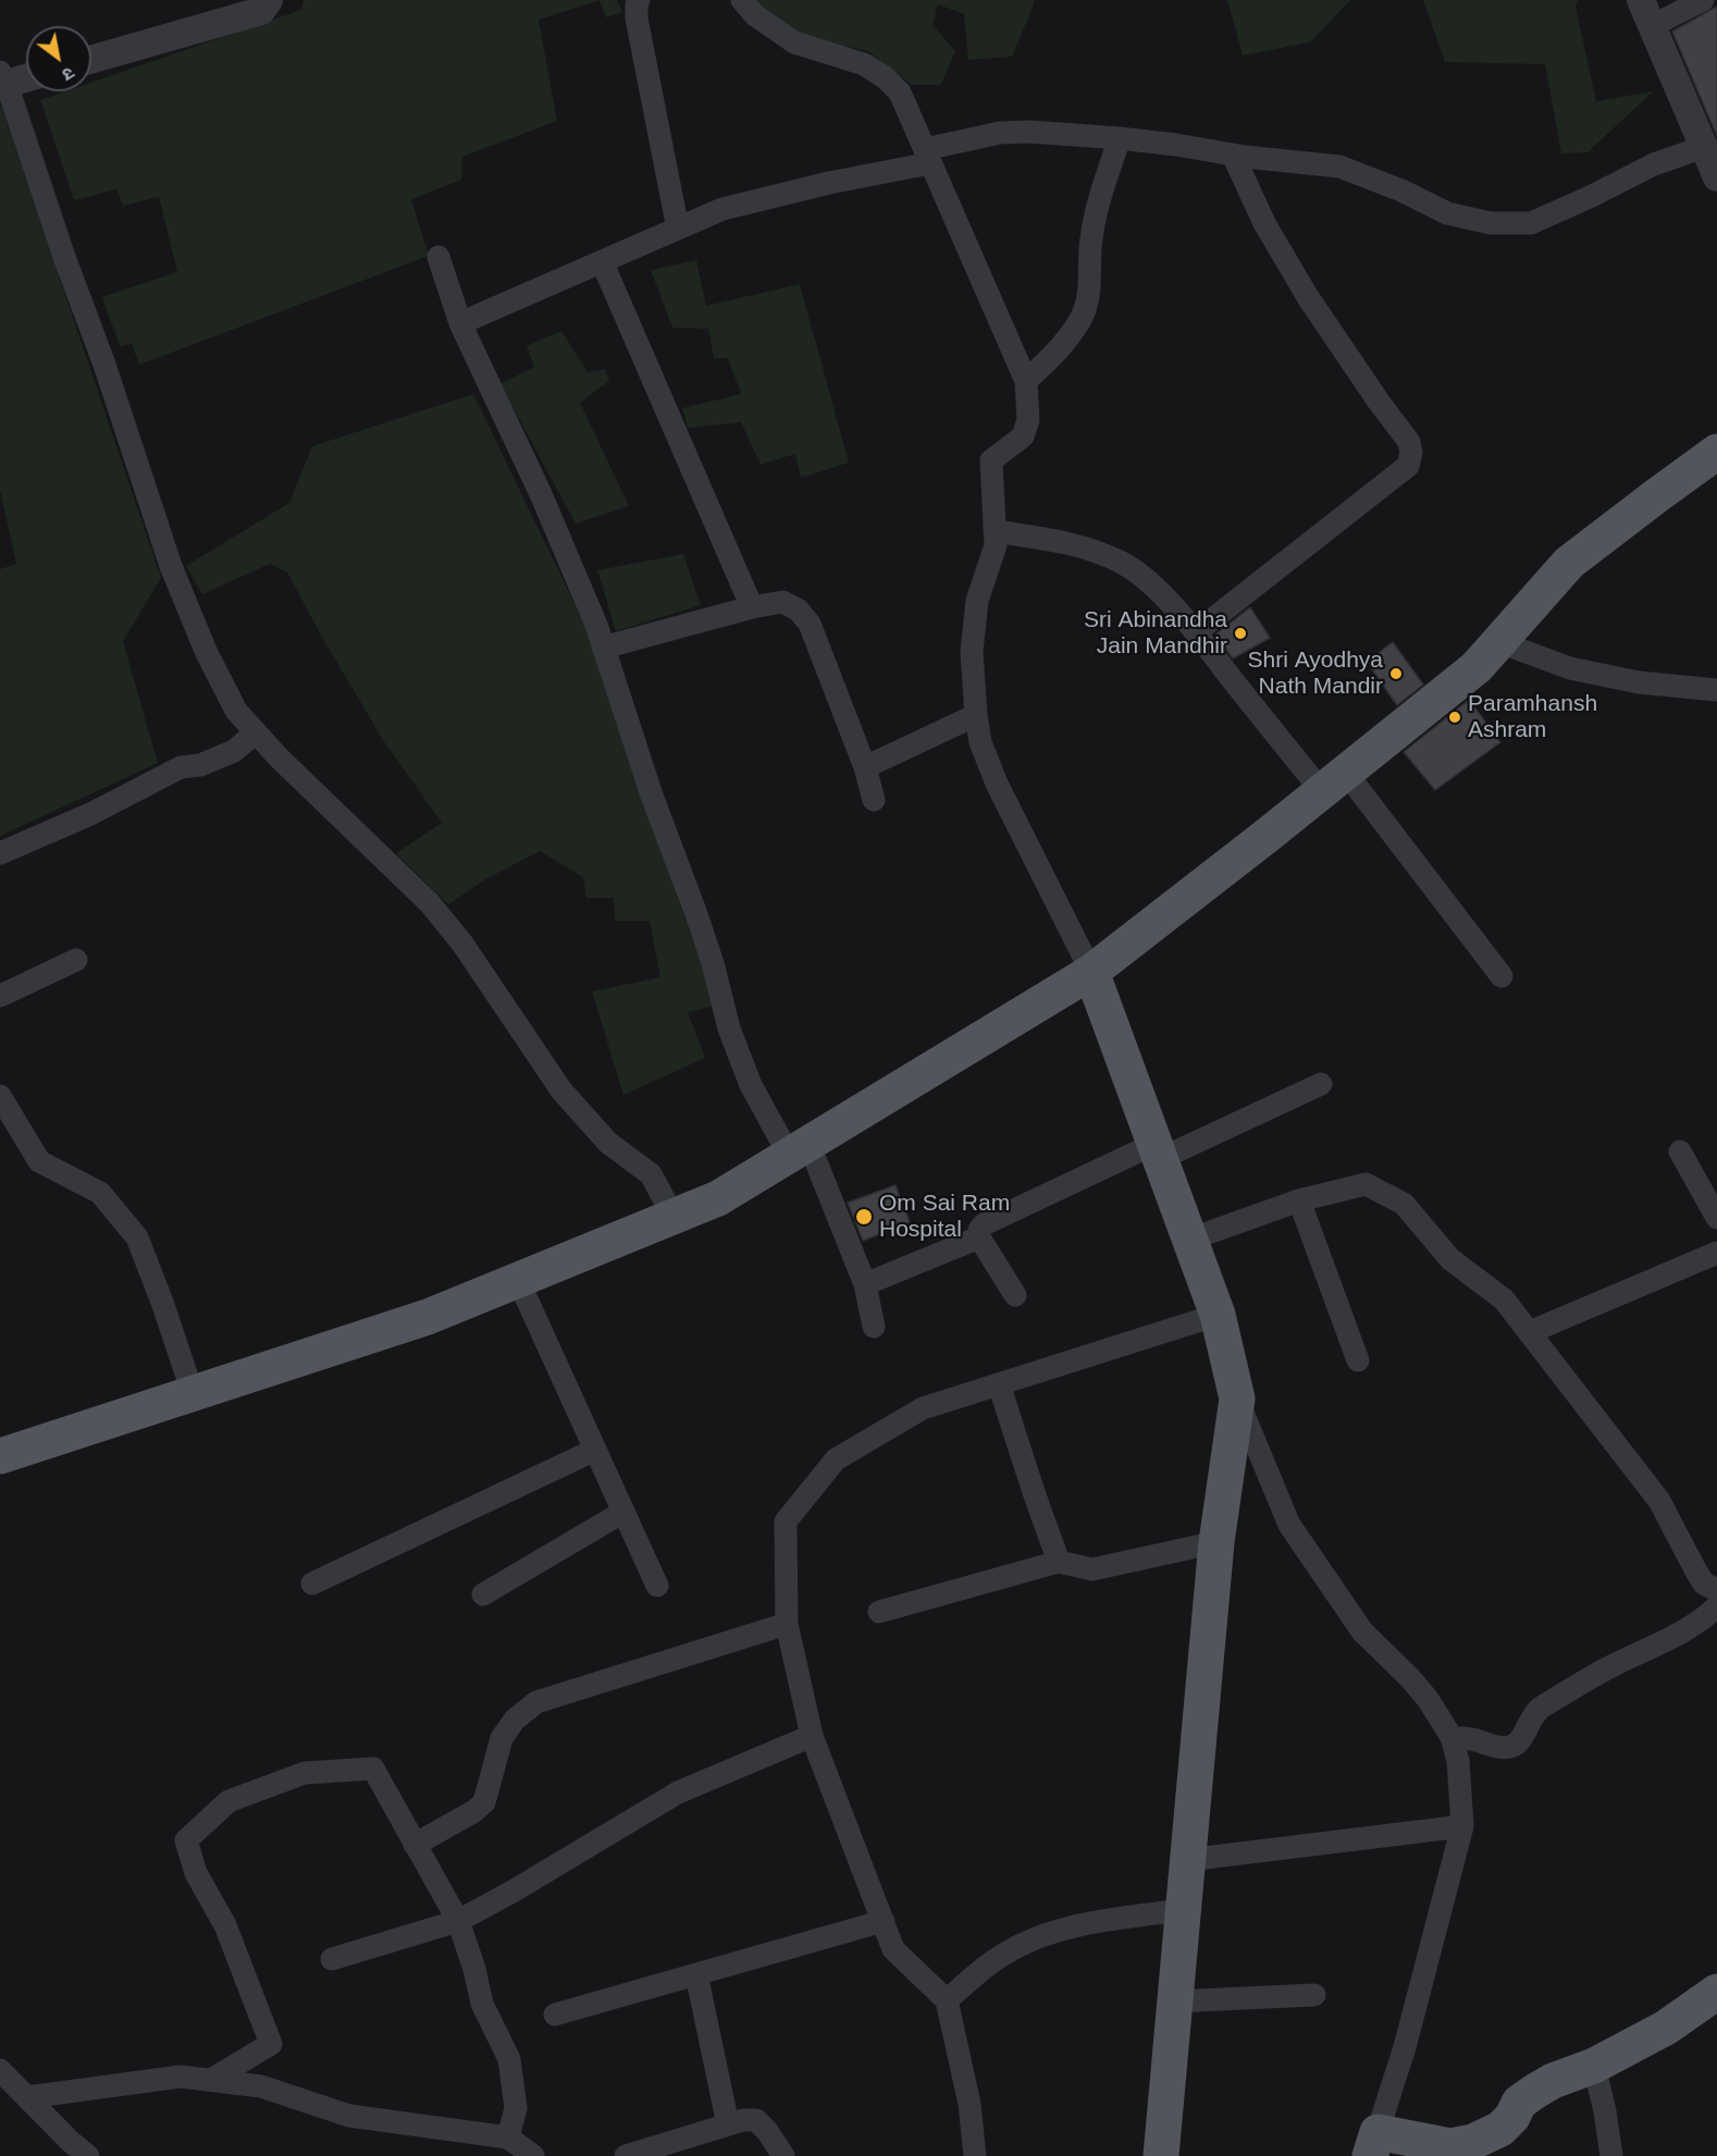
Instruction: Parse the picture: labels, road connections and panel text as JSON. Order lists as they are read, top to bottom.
{
  "places": [
    "Sri Abinandha Jain Mandhir",
    "Shri Ayodhya Nath Mandir",
    "Paramhansh Ashram",
    "Om Sai Ram Hospital"
  ],
  "north": "bottom right"
}
